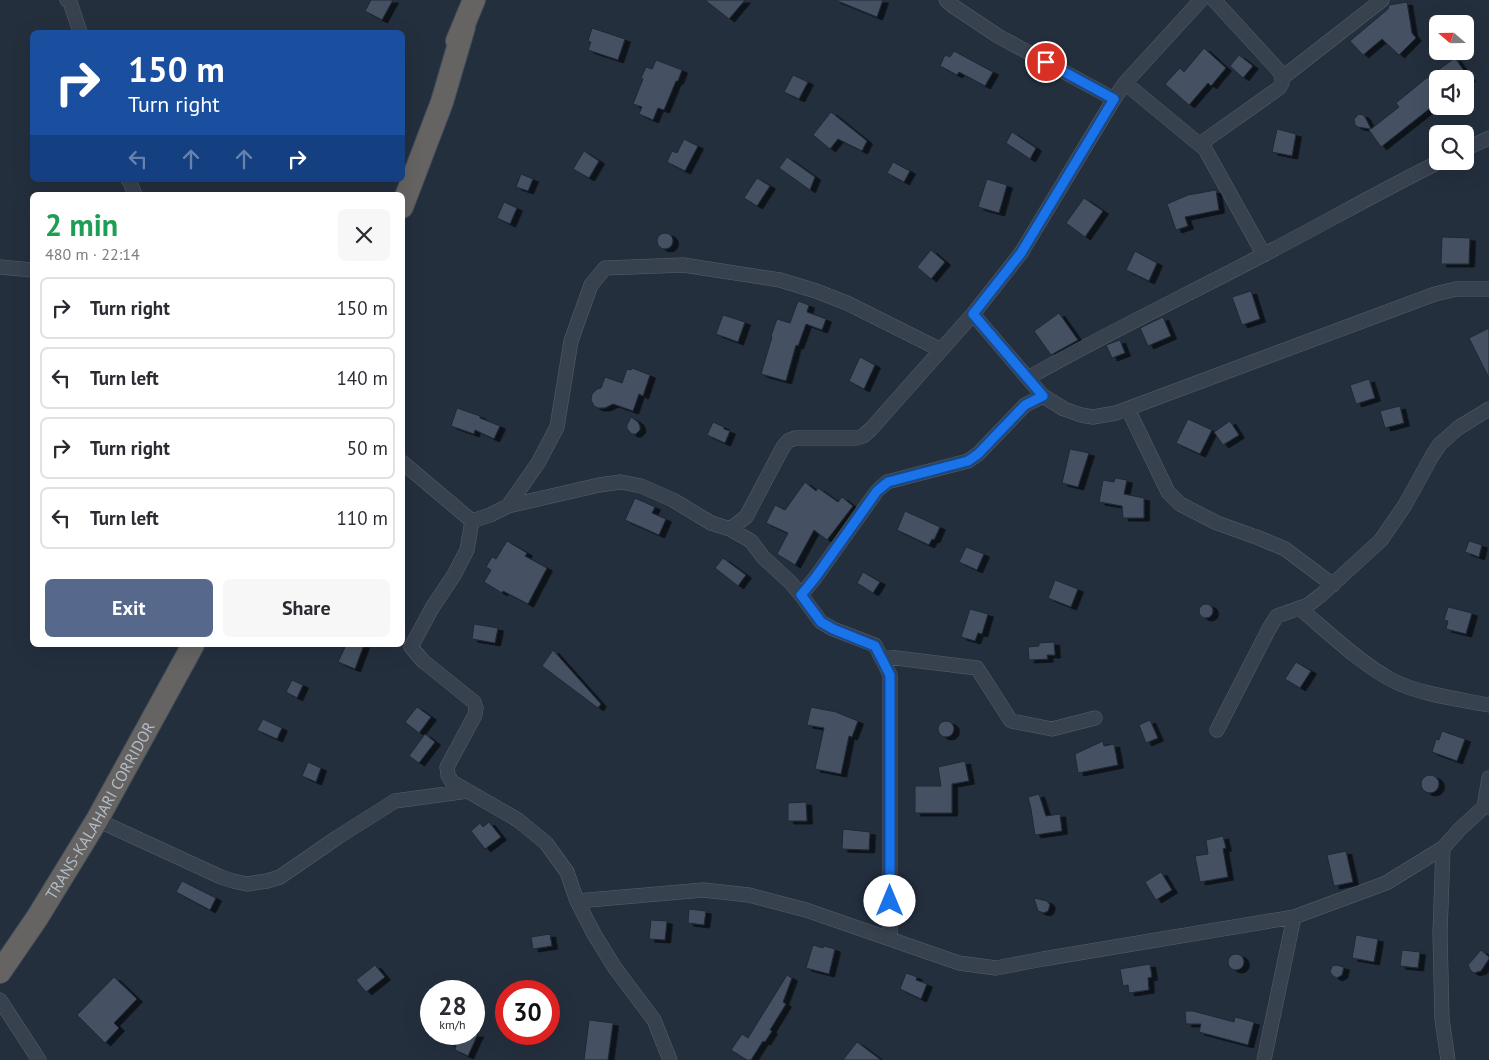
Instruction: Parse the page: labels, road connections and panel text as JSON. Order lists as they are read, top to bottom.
{
  "streets": {
    "highway": ["TRANS-KALAHARI CORRIDOR"]
  },
  "north": "left",
  "page": {
    "turn": ["150 m", "Turn right"],
    "heading": ["2 min", "480 m · 22:14"],
    "list": [
      {
        "name": "Turn right",
        "value": "150 m"
      },
      {
        "name": "Turn left",
        "value": "140 m"
      },
      {
        "name": "Turn right",
        "value": "50 m"
      },
      {
        "name": "Turn left",
        "value": "110 m"
      }
    ],
    "buttons": ["Exit", "Share"],
    "speed": "28 km/h",
    "limit": "30"
  }
}
